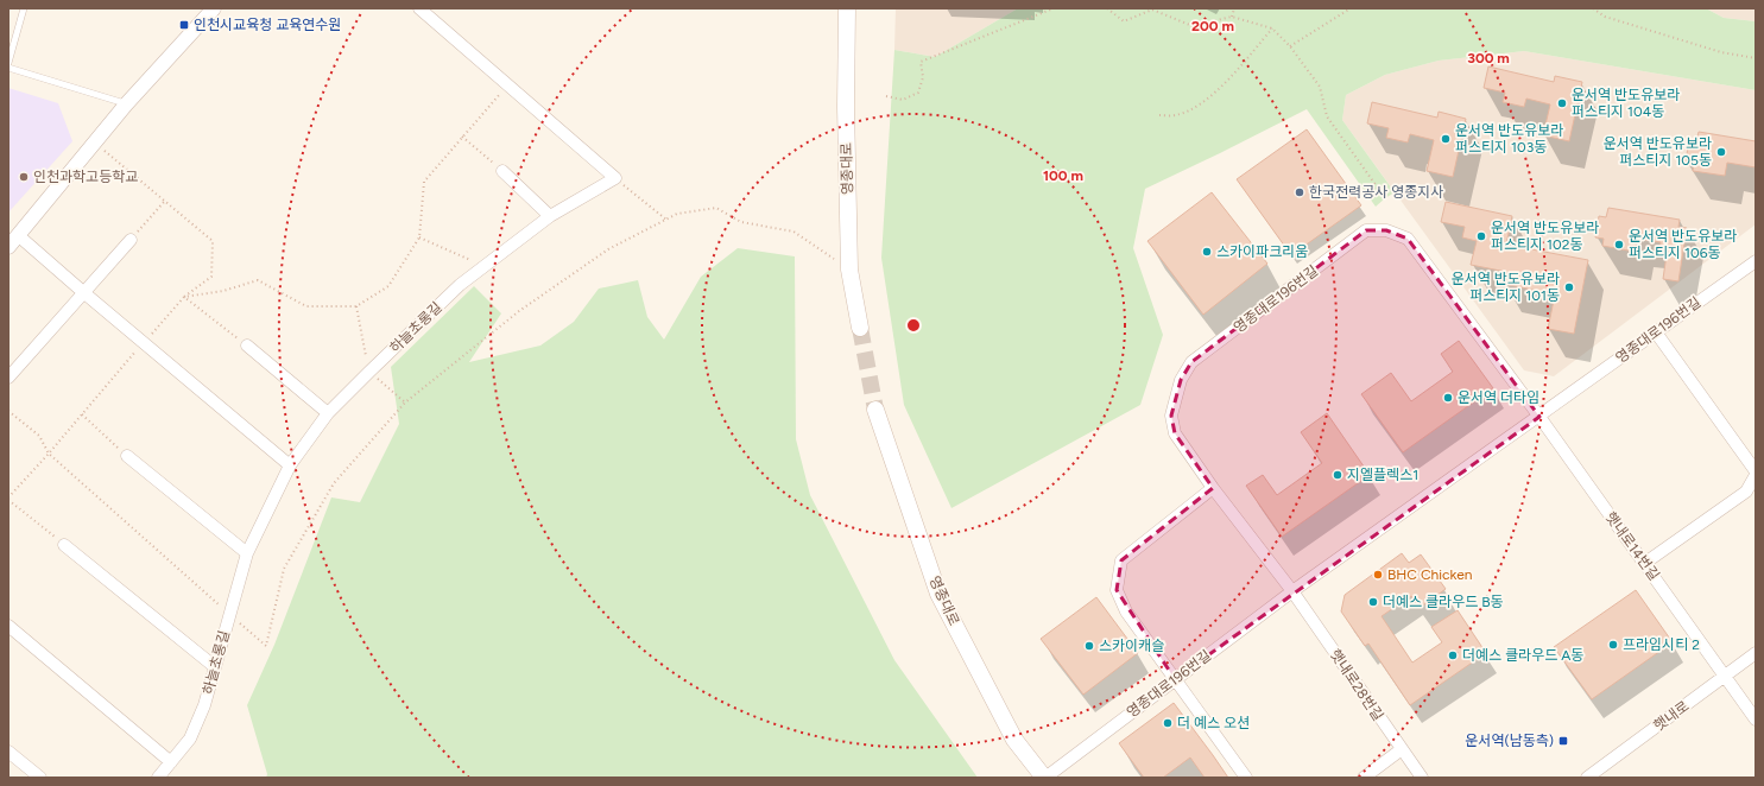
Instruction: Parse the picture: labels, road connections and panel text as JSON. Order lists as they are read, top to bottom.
{
  "streets": {
    "main road": ["영종대로"],
    "street": [
      "영종대로196번길",
      "하늘초롱길",
      "햇내로14번길",
      "햇내로28번길",
      "햇내로"
    ]
  },
  "crossings": [
    ["영종대로", "영종대로196번길"],
    ["영종대로196번길", "햇내로14번길"],
    ["영종대로196번길", "햇내로28번길"],
    ["햇내로14번길", "햇내로"]
  ],
  "places": {
    "transit": ["인천시교육청 교육연수원", "운서역(남동측)"],
    "other": [
      "운서역 반도유보라 퍼스티지 104동",
      "운서역 반도유보라 퍼스티지 103동",
      "운서역 반도유보라 퍼스티지 105동",
      "인천과학고등학교",
      "한국전력공사 영종지사",
      "운서역 반도유보라 퍼스티지 102동",
      "운서역 반도유보라 퍼스티지 106동",
      "스카이파크리움",
      "운서역 반도유보라 퍼스티지 101동",
      "운서역 더타임",
      "지엘플렉스1",
      "BHC Chicken",
      "더예스 클라우드 B동",
      "프라임시티 2",
      "스카이캐슬",
      "더예스 클라우드 A동",
      "더 예스 오션"
    ]
  },
  "rings": ["200 m", "300 m", "100 m"]
}
